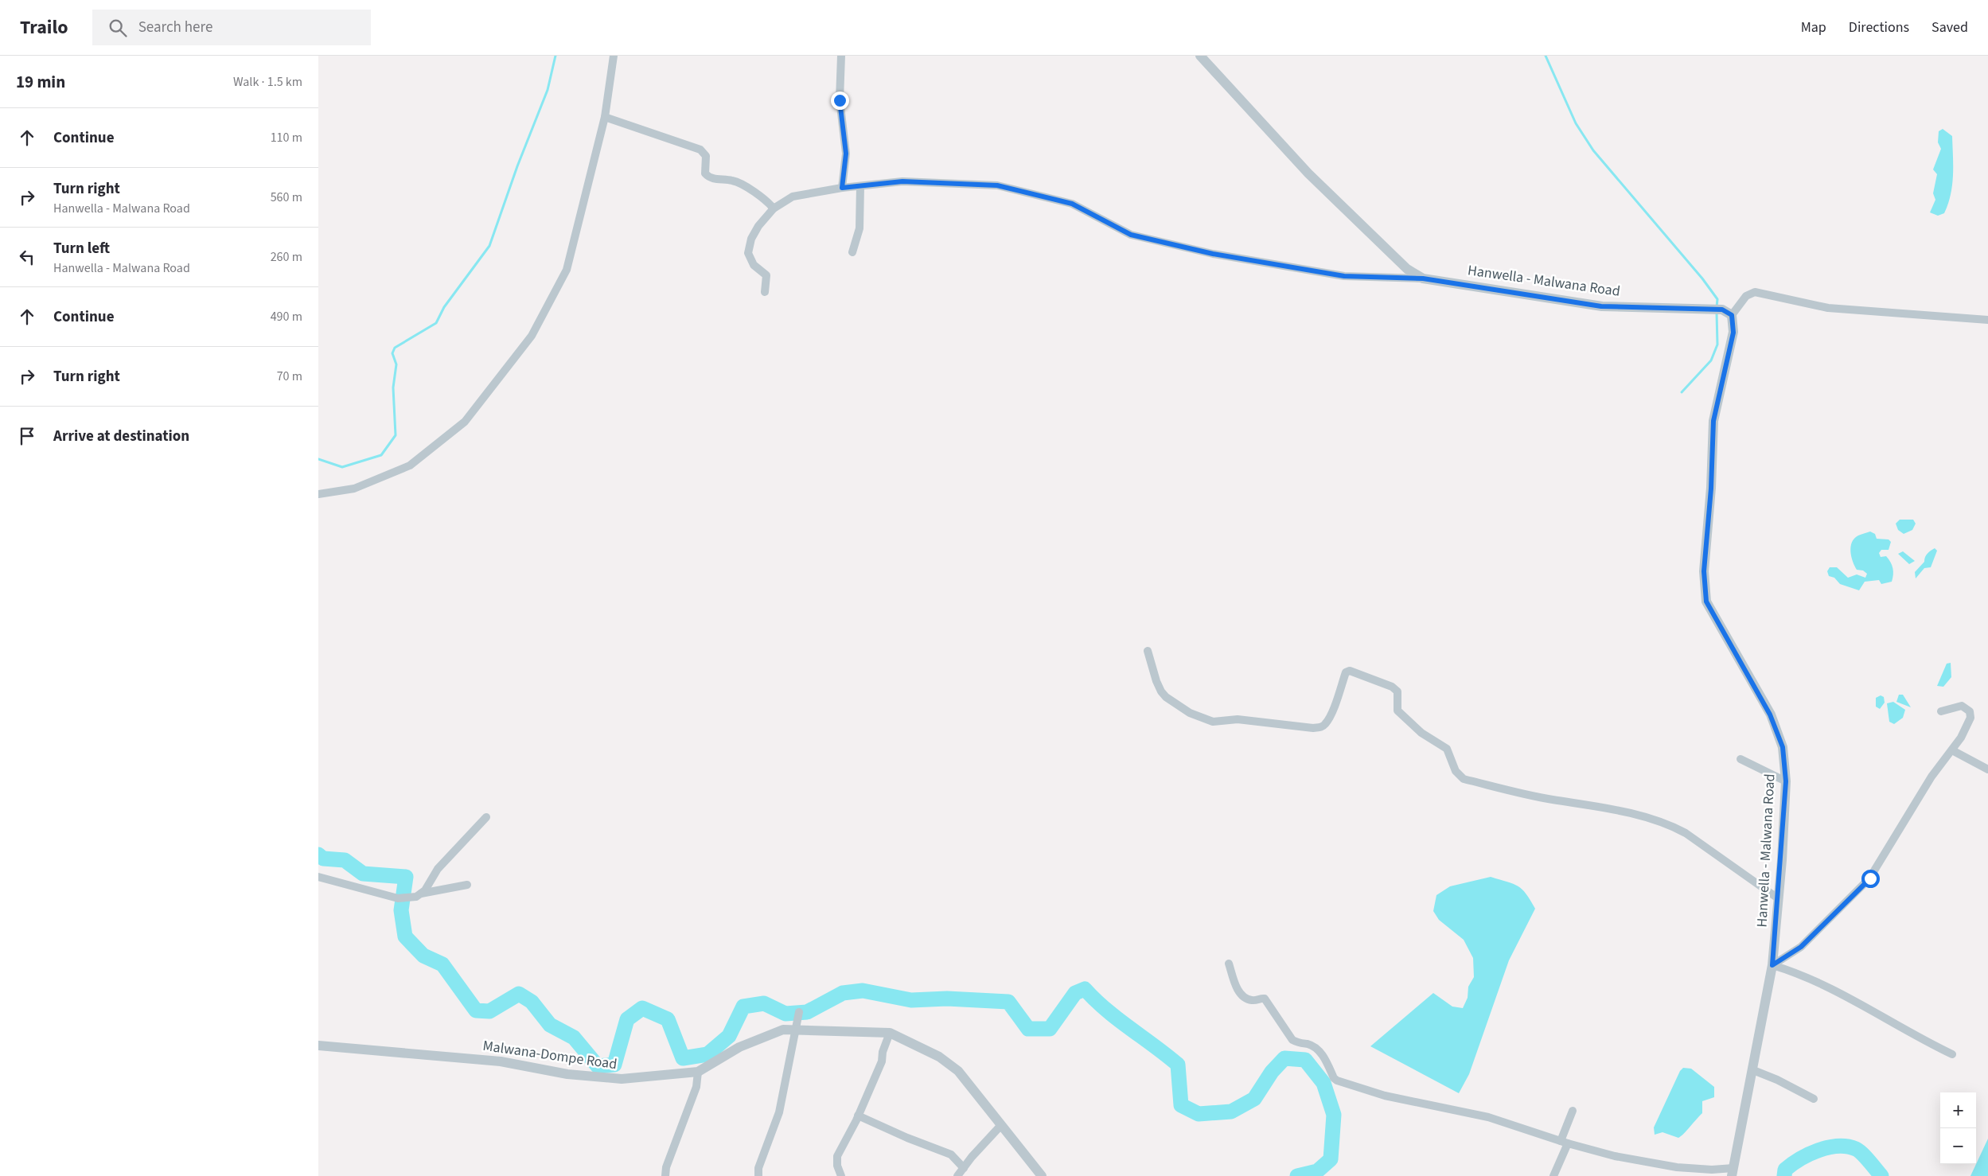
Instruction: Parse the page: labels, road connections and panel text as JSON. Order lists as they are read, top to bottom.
{
  "streets": {
    "street": ["Hanwella - Malwana Road", "Malwana-Dompe Road"]
  },
  "page": {
    "header": "Trailo",
    "search": "Search here",
    "nav": ["Map", "Directions", "Saved"],
    "heading": ["19 min", "Walk · 1.5 km"],
    "list": [
      ["Continue", "110 m"],
      ["Turn right", "Hanwella - Malwana Road", "560 m"],
      ["Turn left", "Hanwella - Malwana Road", "260 m"],
      ["Continue", "490 m"],
      ["Turn right", "70 m"],
      "Arrive at destination"
    ],
    "map_buttons": ["+", "−"]
  }
}
